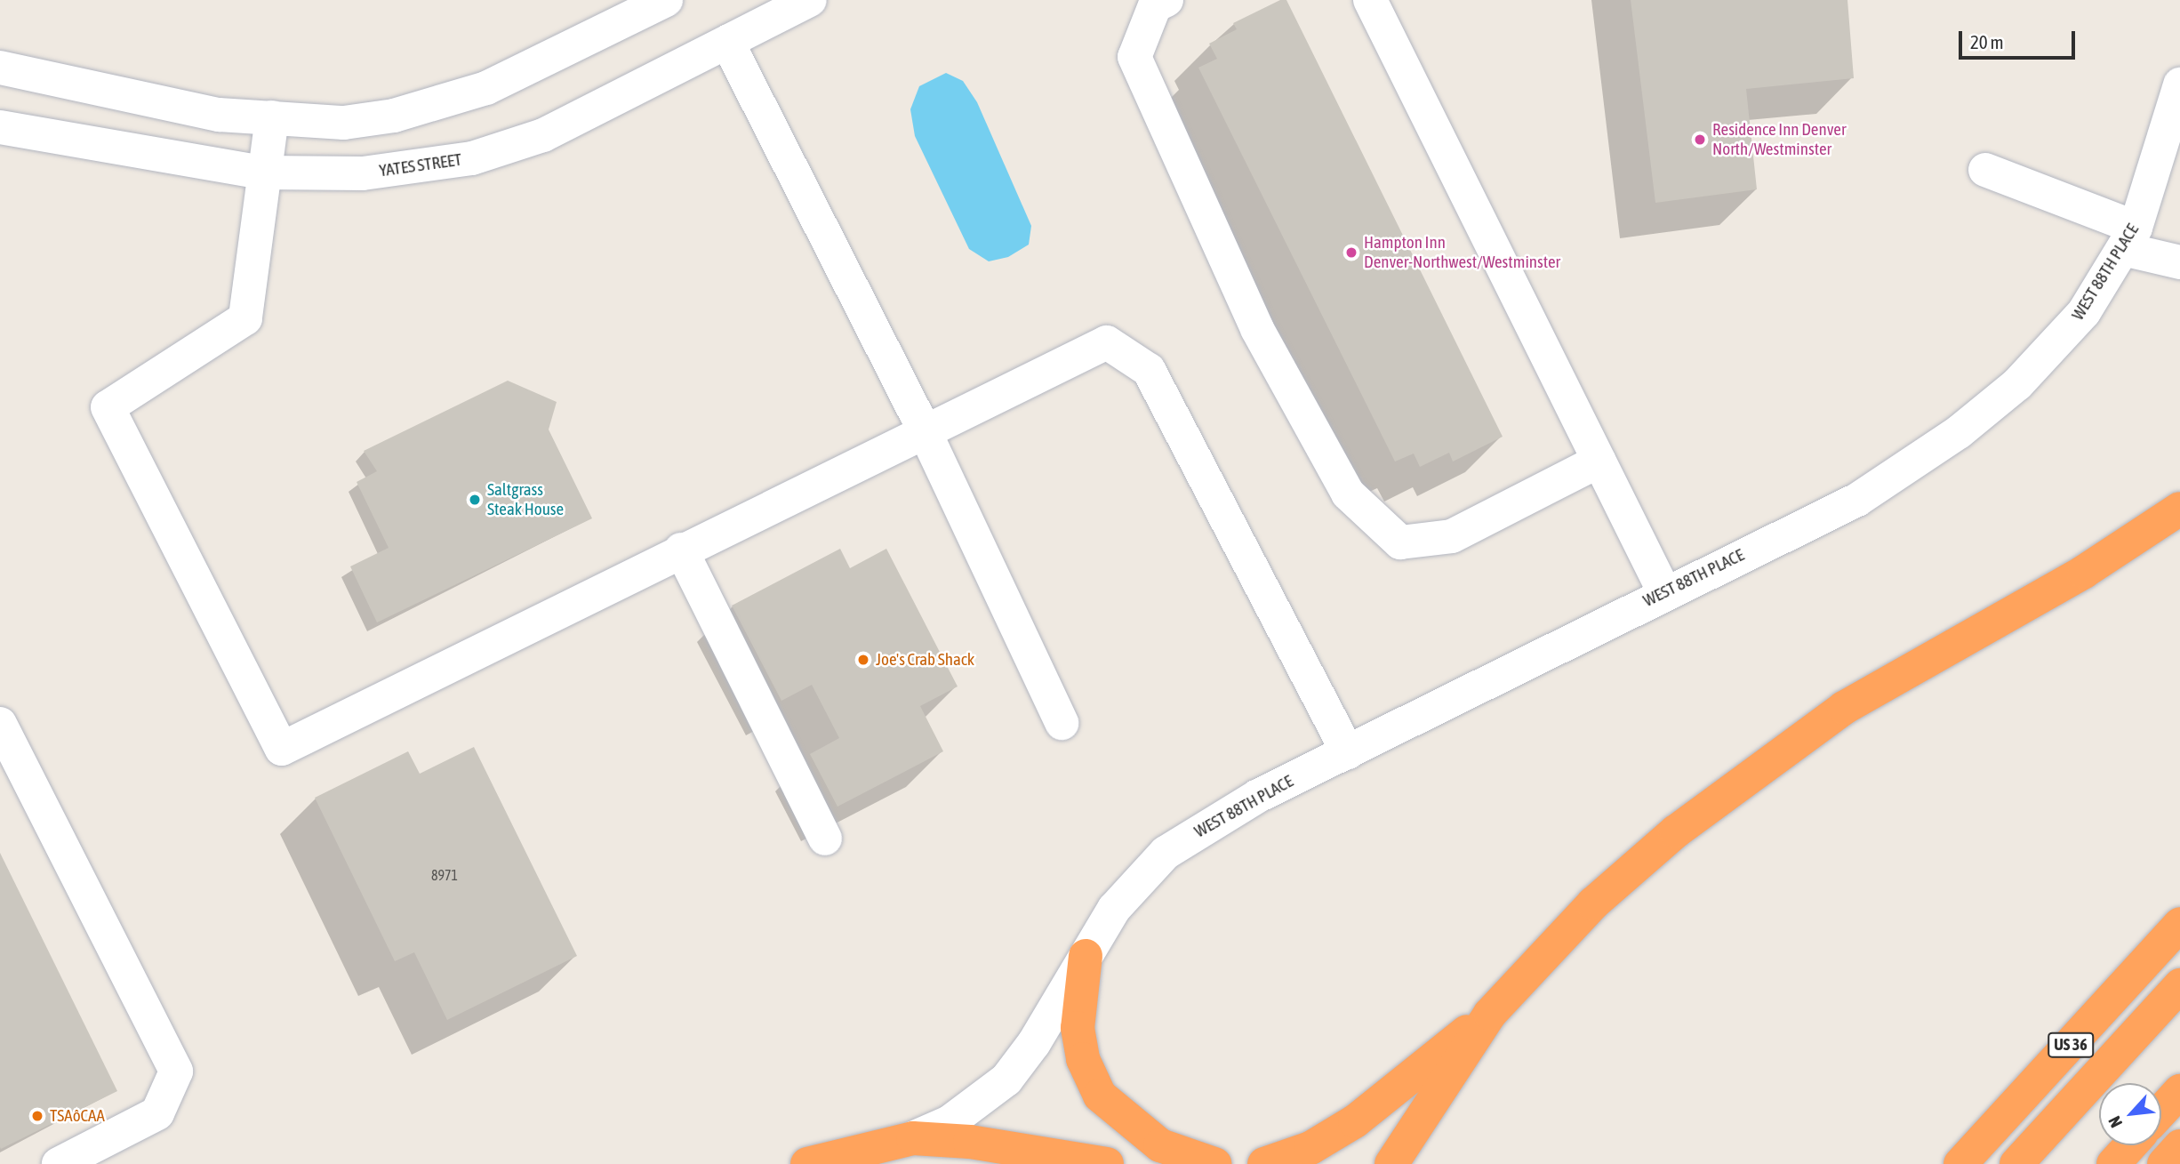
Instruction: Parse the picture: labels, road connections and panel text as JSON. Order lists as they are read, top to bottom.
{
  "streets": {
    "highway": ["US 36"],
    "street": ["YATES STREET", "WEST 88TH PLACE"]
  },
  "places": [
    "Residence Inn Denver North/Westminster",
    "Hampton Inn Denver-Northwest/Westminster",
    "Saltgrass Steak House",
    "Joe's Crab Shack",
    "TSAôCAA"
  ],
  "house_numbers": ["8971"],
  "scale_bar": "20 m",
  "north": "bottom left"
}
